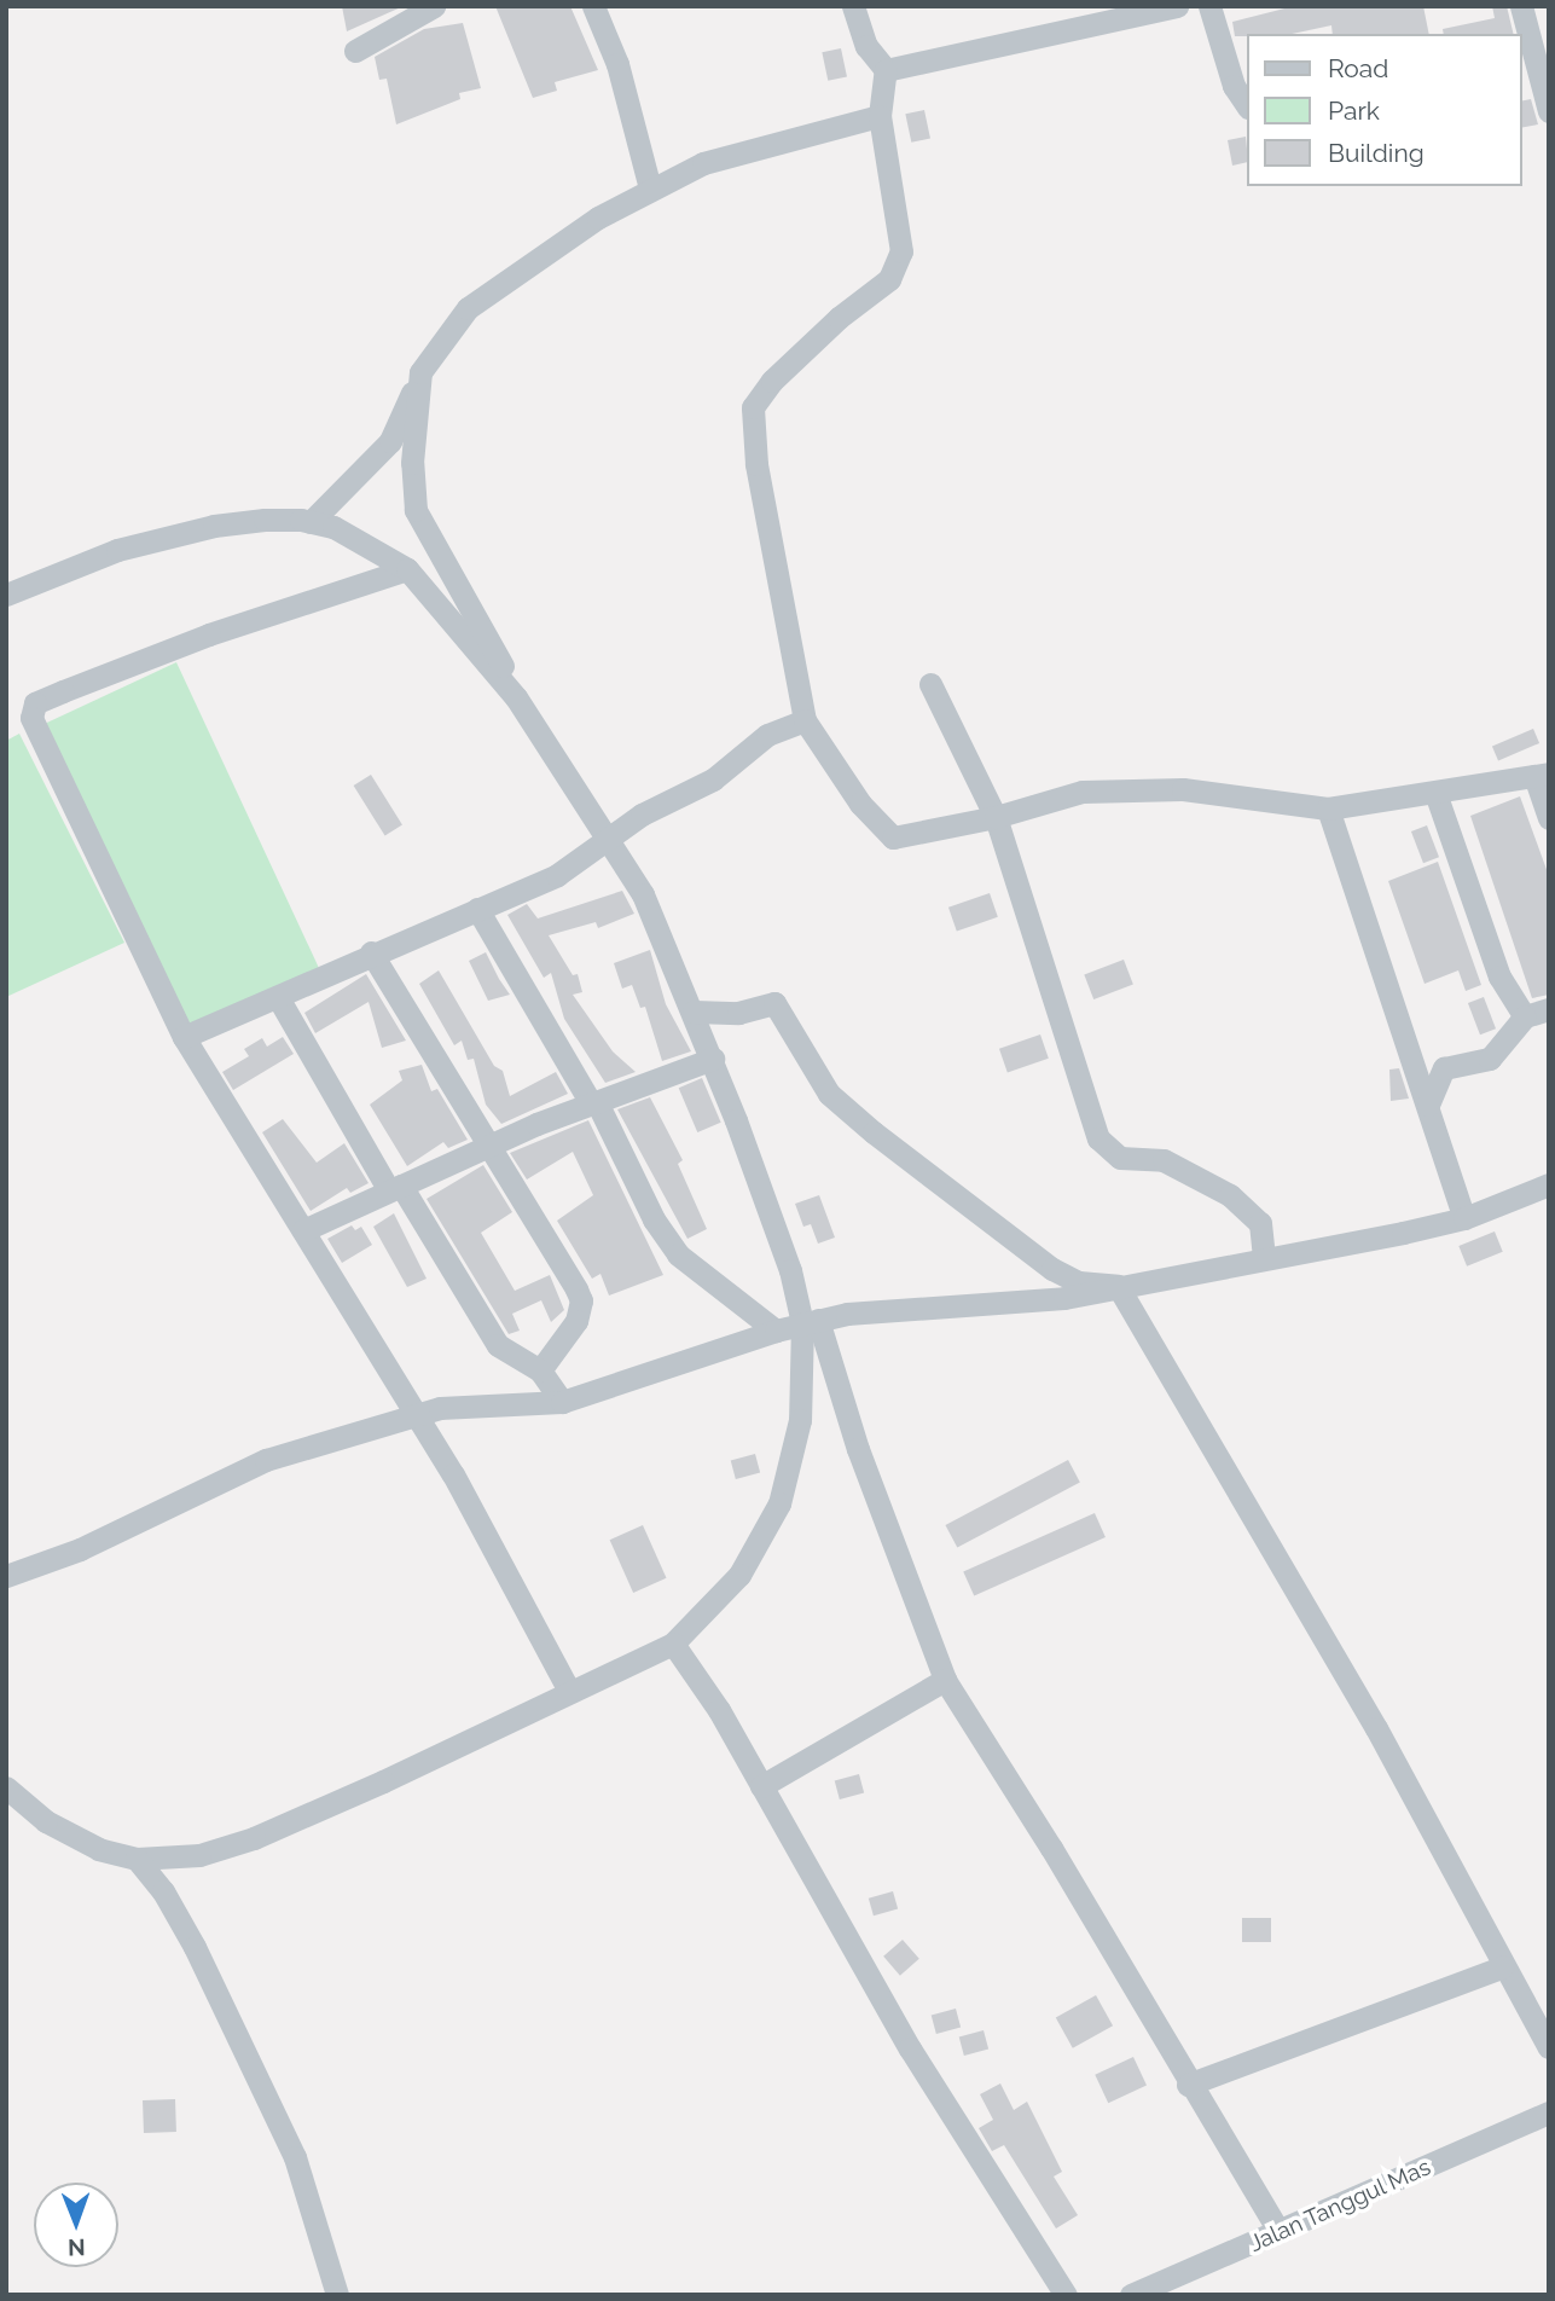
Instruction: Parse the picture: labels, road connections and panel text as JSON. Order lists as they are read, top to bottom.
{
  "streets": {
    "street": ["Jalan Tanggul Mas"]
  },
  "legend": ["Road", "Park", "Building"],
  "north": "bottom"
}
